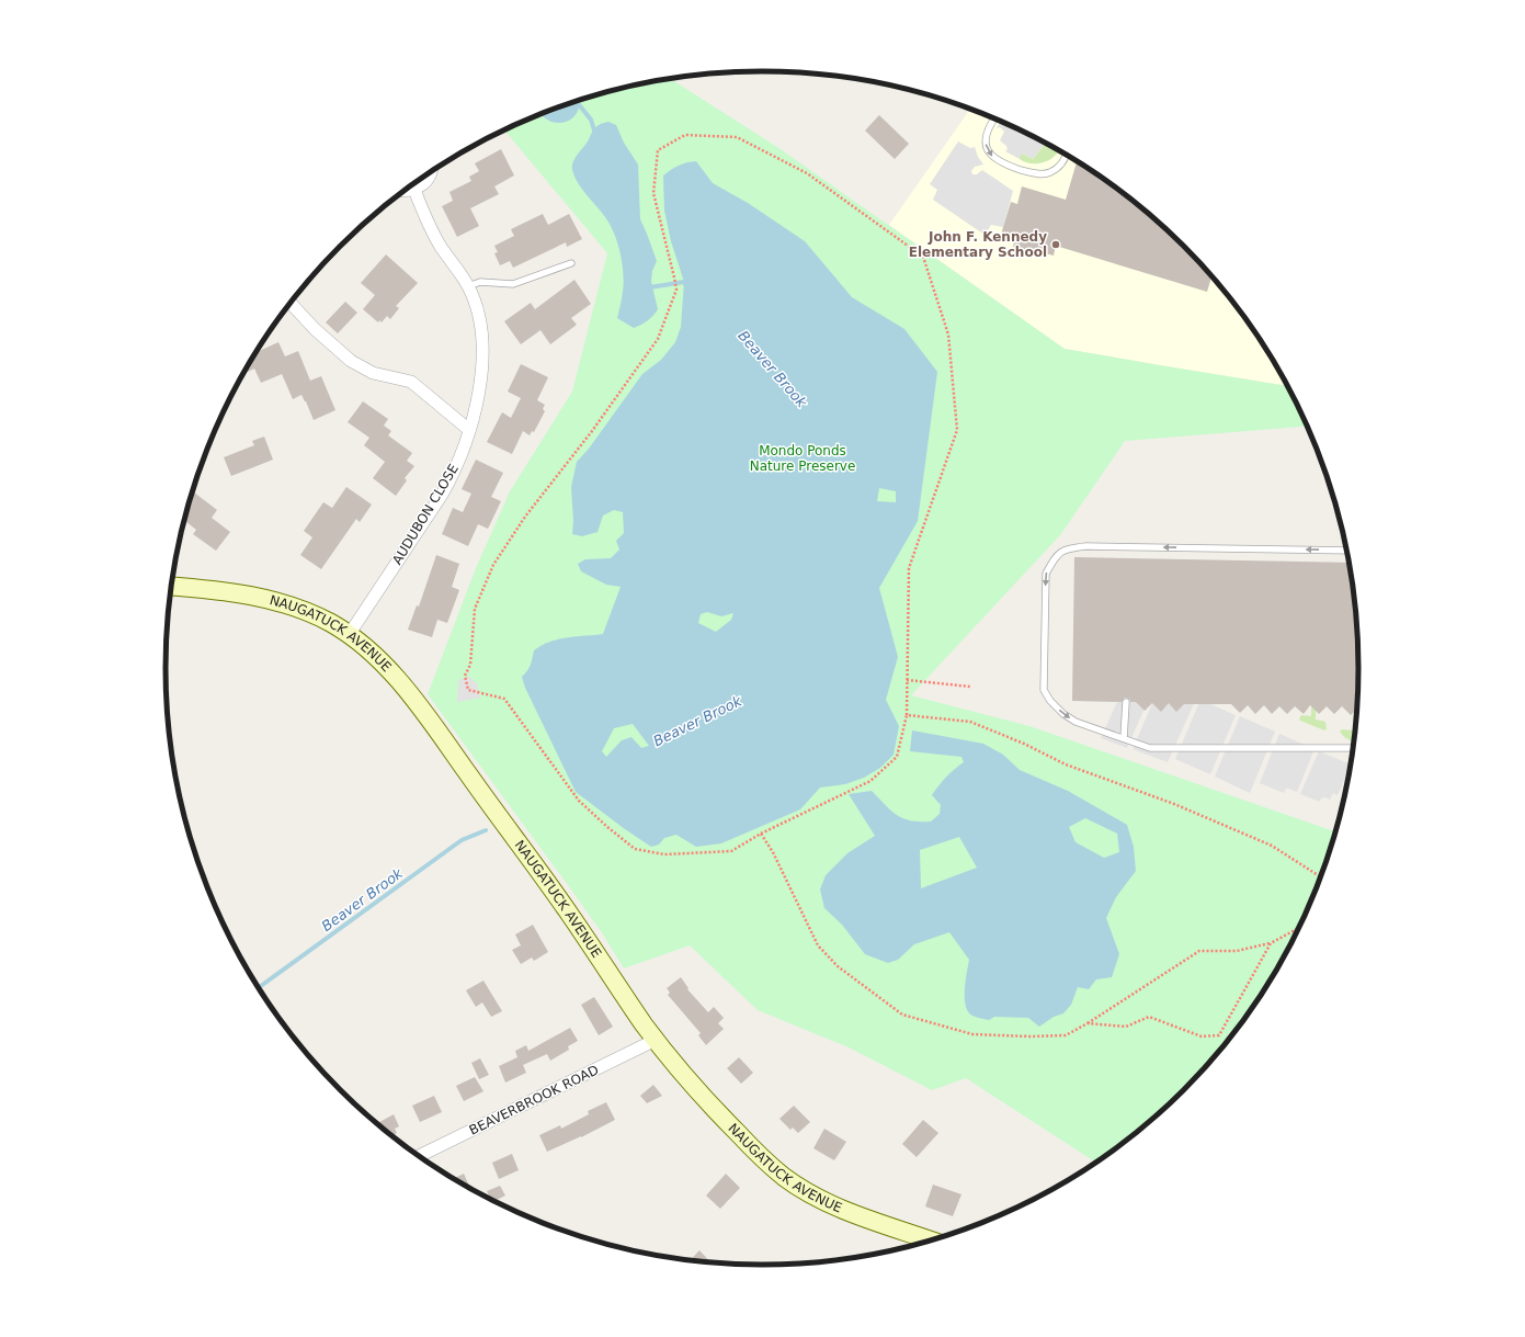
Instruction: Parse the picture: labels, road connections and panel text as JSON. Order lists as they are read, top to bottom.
{
  "streets": {
    "main road": ["NAUGATUCK AVENUE"],
    "street": ["AUDUBON CLOSE", "BEAVERBROOK ROAD"]
  },
  "crossings": [
    ["AUDUBON CLOSE", "NAUGATUCK AVENUE"],
    ["NAUGATUCK AVENUE", "BEAVERBROOK ROAD"]
  ],
  "water": ["Beaver Brook"],
  "parks": ["Mondo Ponds Nature Preserve"],
  "places": ["John F. Kennedy Elementary School"]
}
